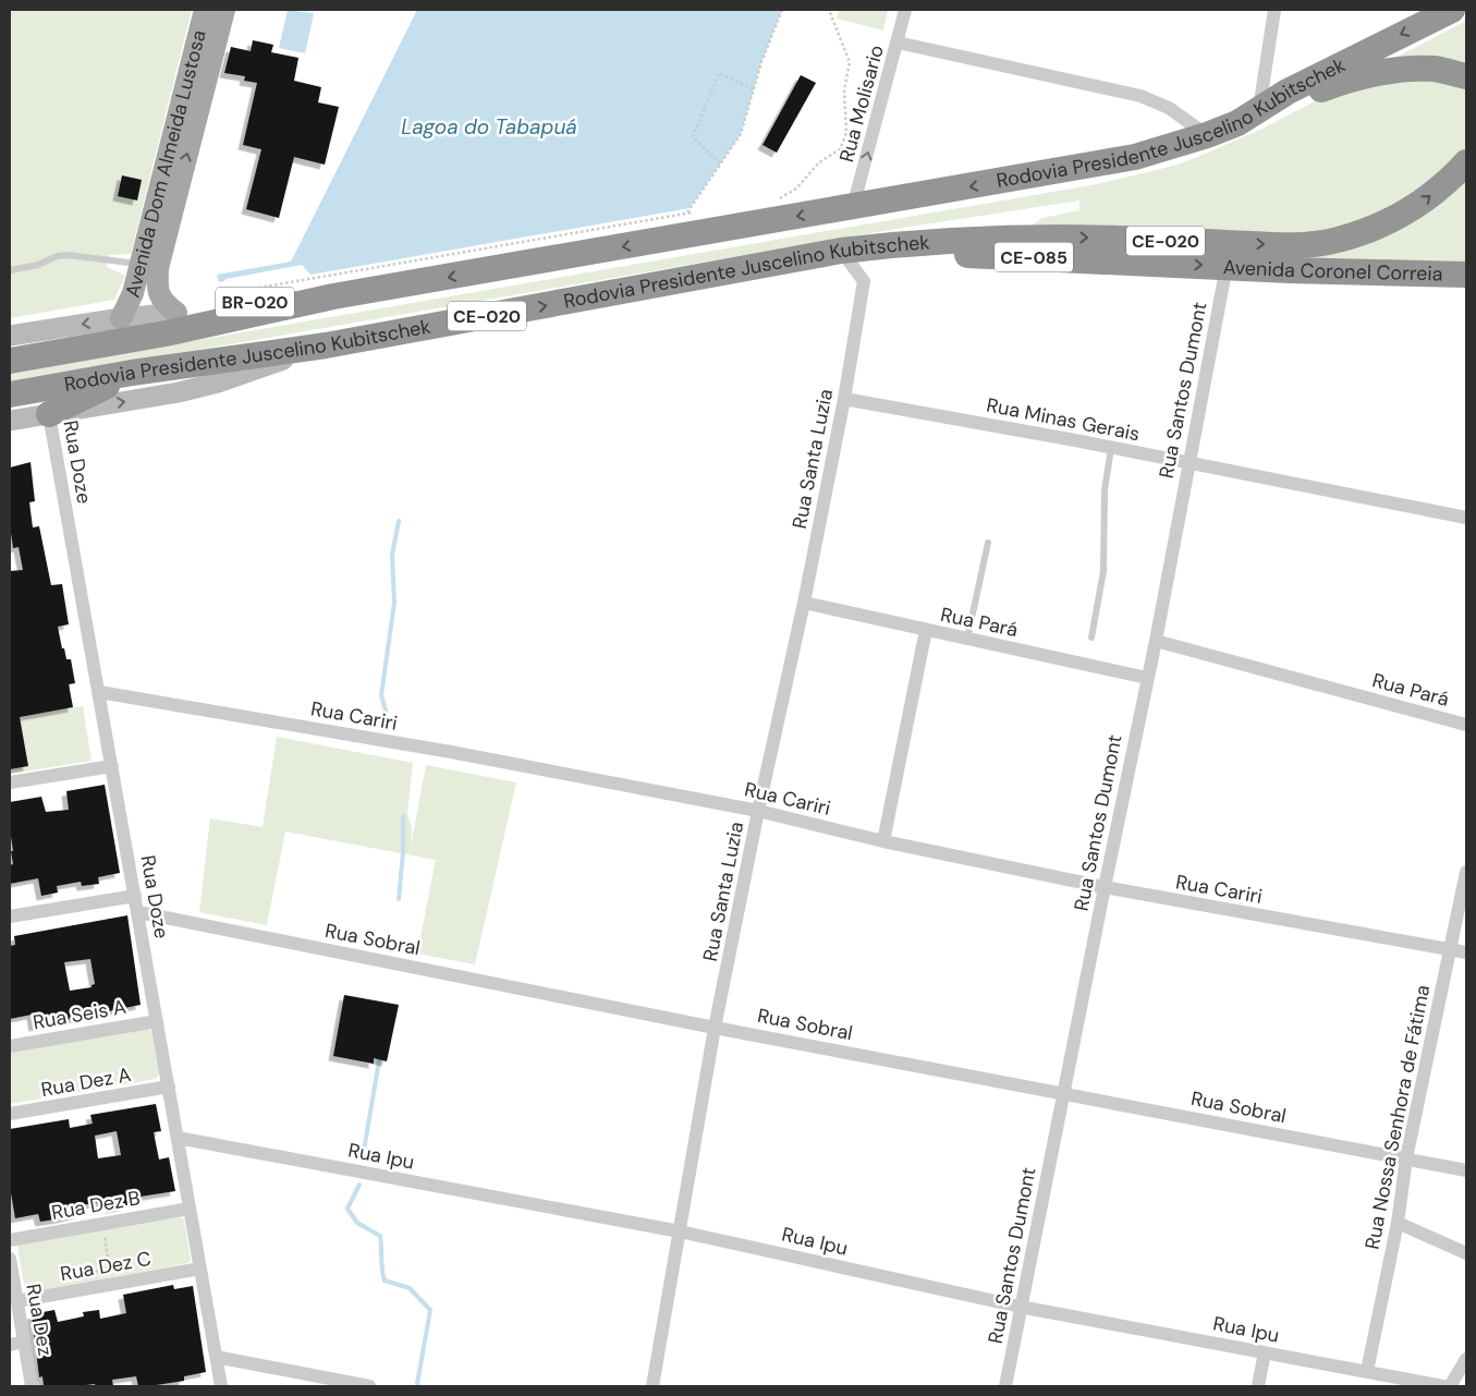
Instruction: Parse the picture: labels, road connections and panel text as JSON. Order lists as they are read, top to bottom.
{
  "streets": {
    "highway": [
      "Rodovia Presidente Juscelino Kubitschek",
      "CE-020",
      "CE-085",
      "Avenida Coronel Correia",
      "BR-020"
    ],
    "main road": ["Avenida Dom Almeida Lustosa"],
    "street": [
      "Rua Molisario",
      "Rua Santos Dumont",
      "Rua Minas Gerais",
      "Rua Santa Luzia",
      "Rua Doze",
      "Rua Pará",
      "Rua Cariri",
      "Rua Sobral",
      "Rua Seis A",
      "Rua Dez A",
      "Rua Nossa Senhora de Fátima",
      "Rua Ipu",
      "Rua Dez B",
      "Rua Dez C",
      "Rua Dez"
    ]
  },
  "crossings": [
    ["Rua Molisario", "Rodovia Presidente Juscelino Kubitschek"],
    ["Rodovia Presidente Juscelino Kubitschek", "Avenida Coronel Correia"],
    ["Rodovia Presidente Juscelino Kubitschek", "BR-020"],
    ["Rodovia Presidente Juscelino Kubitschek", "Rua Santa Luzia"],
    ["Avenida Dom Almeida Lustosa", "BR-020"],
    ["Avenida Coronel Correia", "Rua Santos Dumont"],
    ["Avenida Coronel Correia", "Rua Santa Luzia"],
    ["Rua Santos Dumont", "Rua Minas Gerais"],
    ["Rua Santos Dumont", "Rua Pará"],
    ["Rua Santos Dumont", "Rua Cariri"],
    ["Rua Santos Dumont", "Rua Sobral"],
    ["Rua Santos Dumont", "Rua Ipu"],
    ["Rua Minas Gerais", "Rua Santa Luzia"],
    ["Rua Santa Luzia", "Rua Pará"],
    ["Rua Santa Luzia", "Rua Cariri"],
    ["Rua Santa Luzia", "Rua Sobral"],
    ["Rua Santa Luzia", "Rua Ipu"],
    ["Rua Doze", "Rua Cariri"],
    ["Rua Doze", "Rua Sobral"],
    ["Rua Doze", "Rua Seis A"],
    ["Rua Doze", "Rua Dez A"],
    ["Rua Doze", "Rua Ipu"],
    ["Rua Doze", "Rua Dez B"],
    ["Rua Doze", "Rua Dez C"],
    ["Rua Cariri", "Rua Nossa Senhora de Fátima"],
    ["Rua Sobral", "Rua Nossa Senhora de Fátima"],
    ["Rua Nossa Senhora de Fátima", "Rua Ipu"],
    ["Rua Dez C", "Rua Dez"]
  ],
  "one_way": ["Rua Molisario", "Avenida Coronel Correia"],
  "water": ["Lagoa do Tabapuá"]
}
